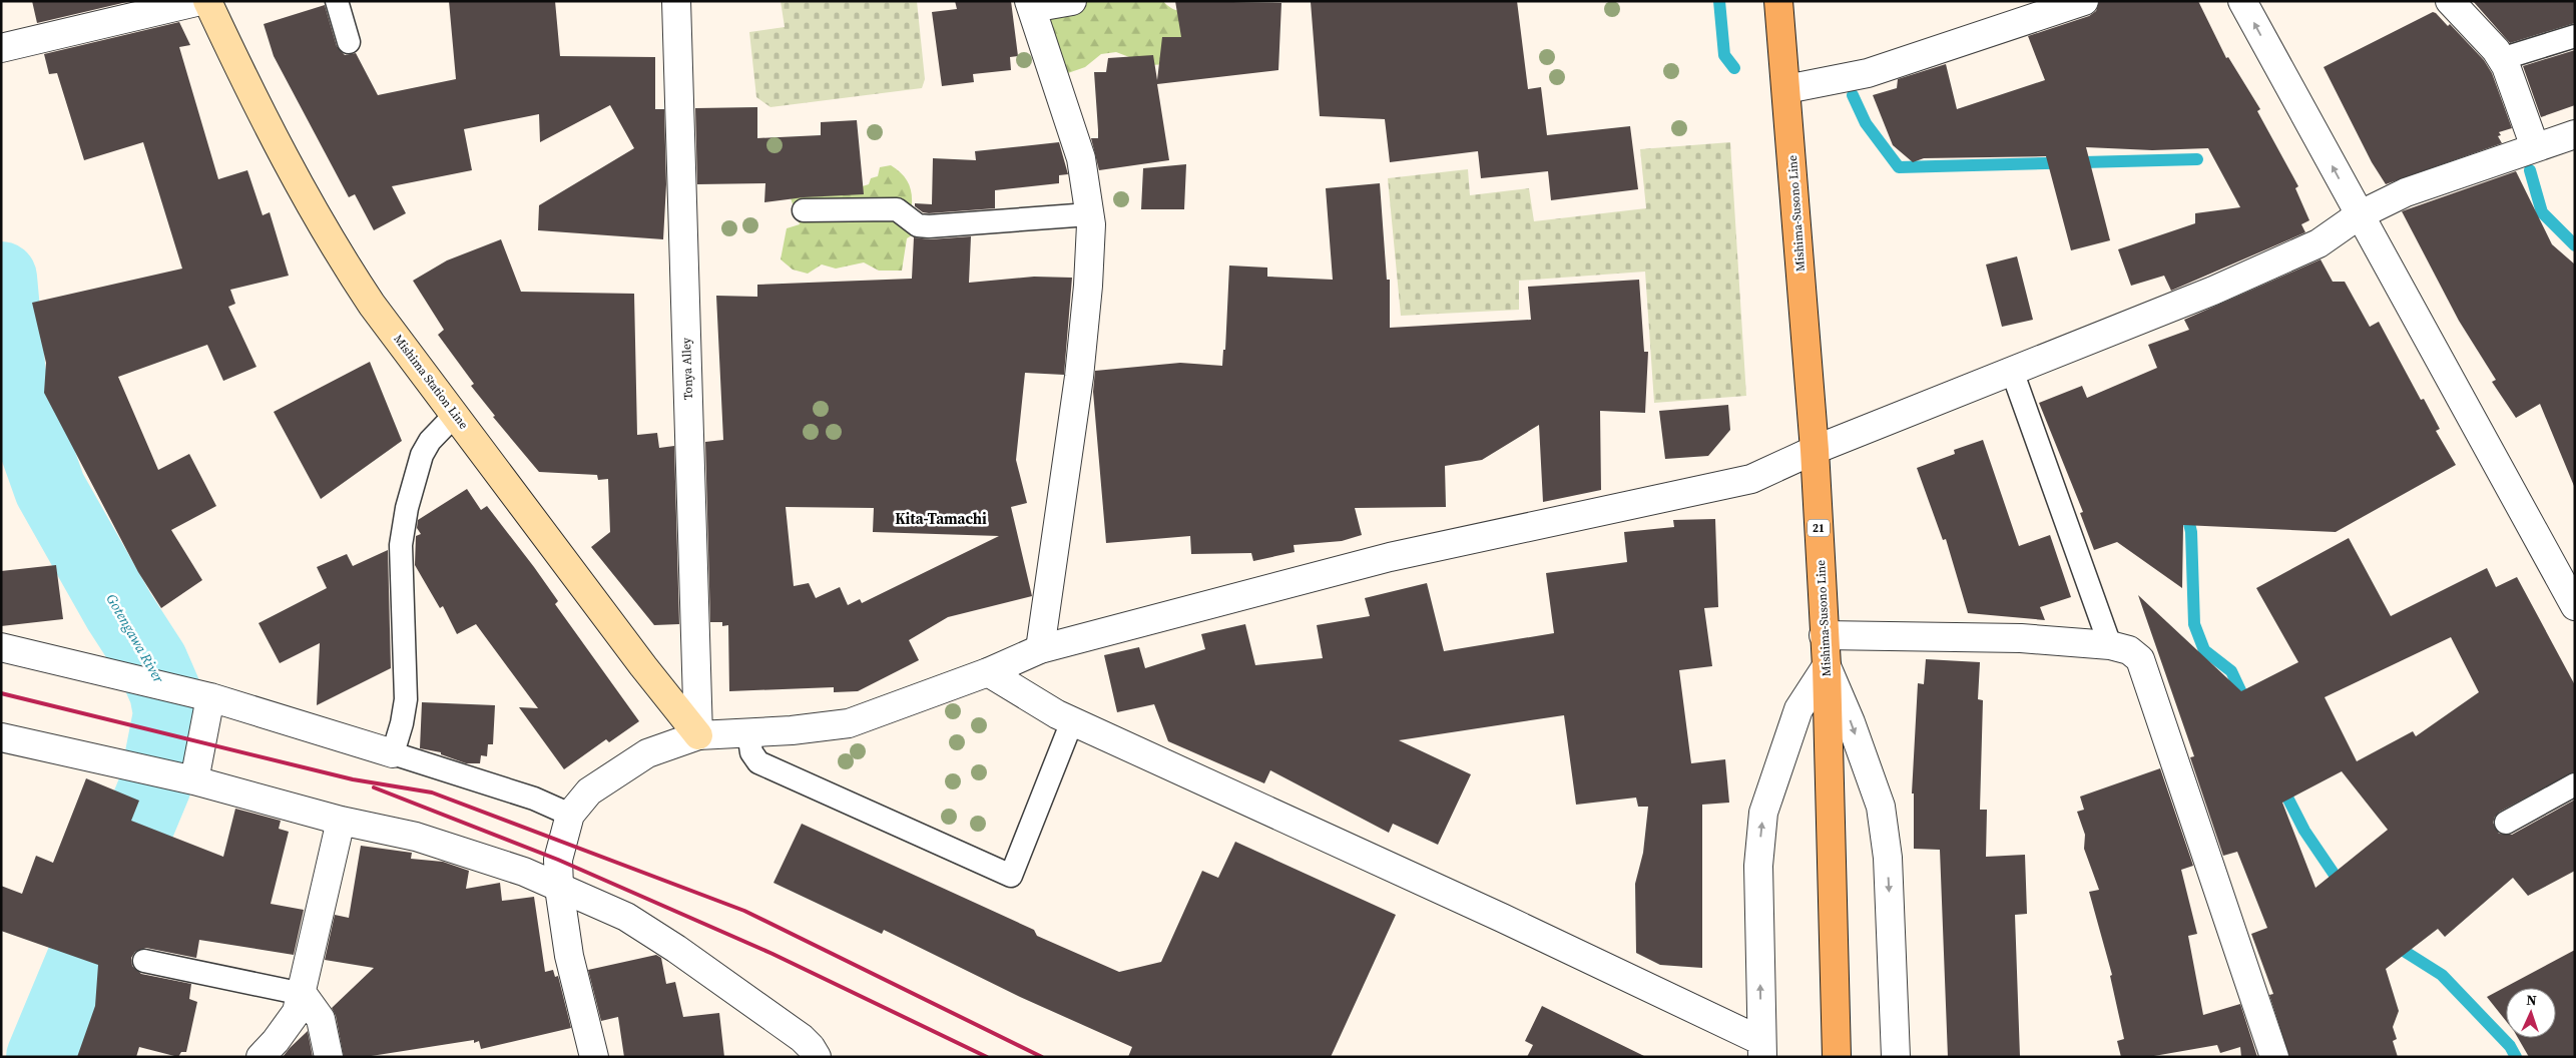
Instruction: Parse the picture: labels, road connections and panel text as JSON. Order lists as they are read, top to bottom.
{
  "streets": {
    "main road": ["Mishima-Susono Line", "Mishima Station Line", "21"],
    "street": ["Tonya Alley"]
  },
  "crossings": [
    ["Tonya Alley", "Mishima Station Line"]
  ],
  "districts": ["Kita-Tamachi"],
  "water": ["Gotengawa River"],
  "north": "top"
}
